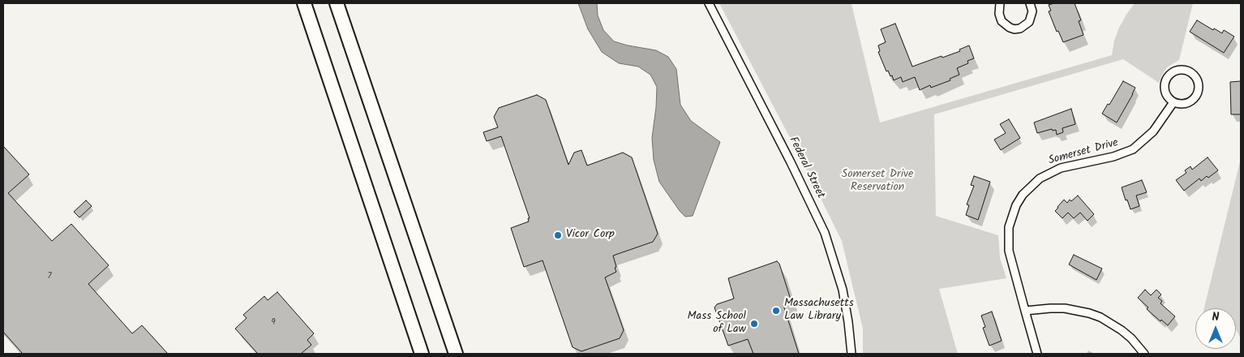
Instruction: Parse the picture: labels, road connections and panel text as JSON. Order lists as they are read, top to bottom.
{
  "streets": {
    "street": ["Somerset Drive", "Federal Street"]
  },
  "parks": ["Somerset Drive Reservation"],
  "places": ["Vicor Corp", "Massachusetts Law Library", "Mass School of Law"],
  "house_numbers": ["7", "9"],
  "north": "top"
}
